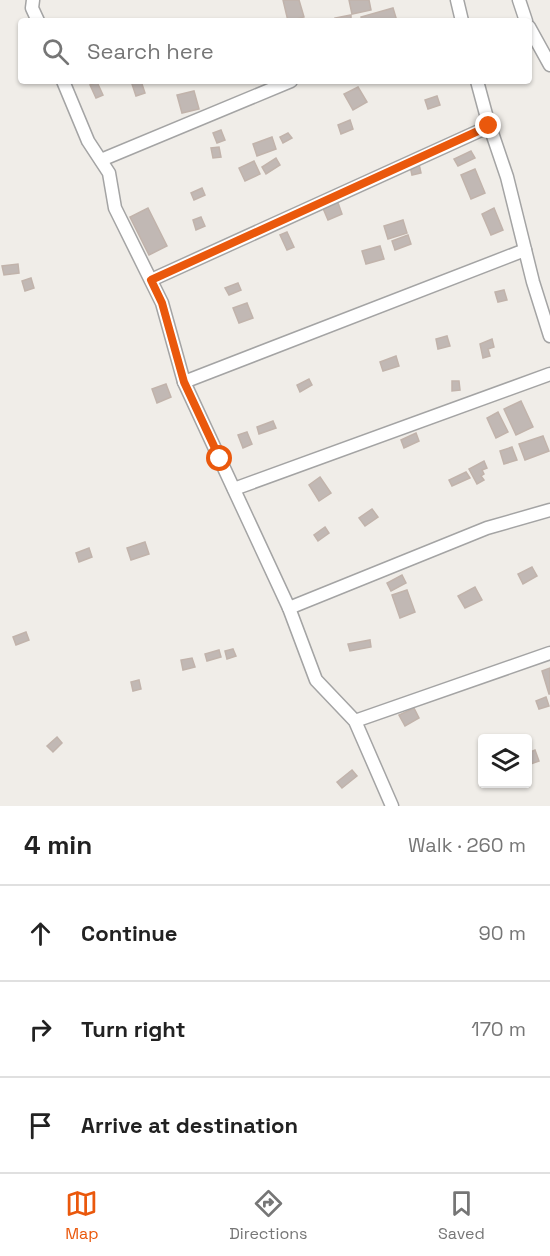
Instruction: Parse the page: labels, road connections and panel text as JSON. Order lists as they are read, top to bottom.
{
  "page": {
    "search": "Search here",
    "heading": ["4 min", "Walk · 260 m"],
    "list": [
      ["Continue", "90 m"],
      ["Turn right", "170 m"],
      "Arrive at destination"
    ],
    "nav": ["Map", "Directions", "Saved"]
  }
}
